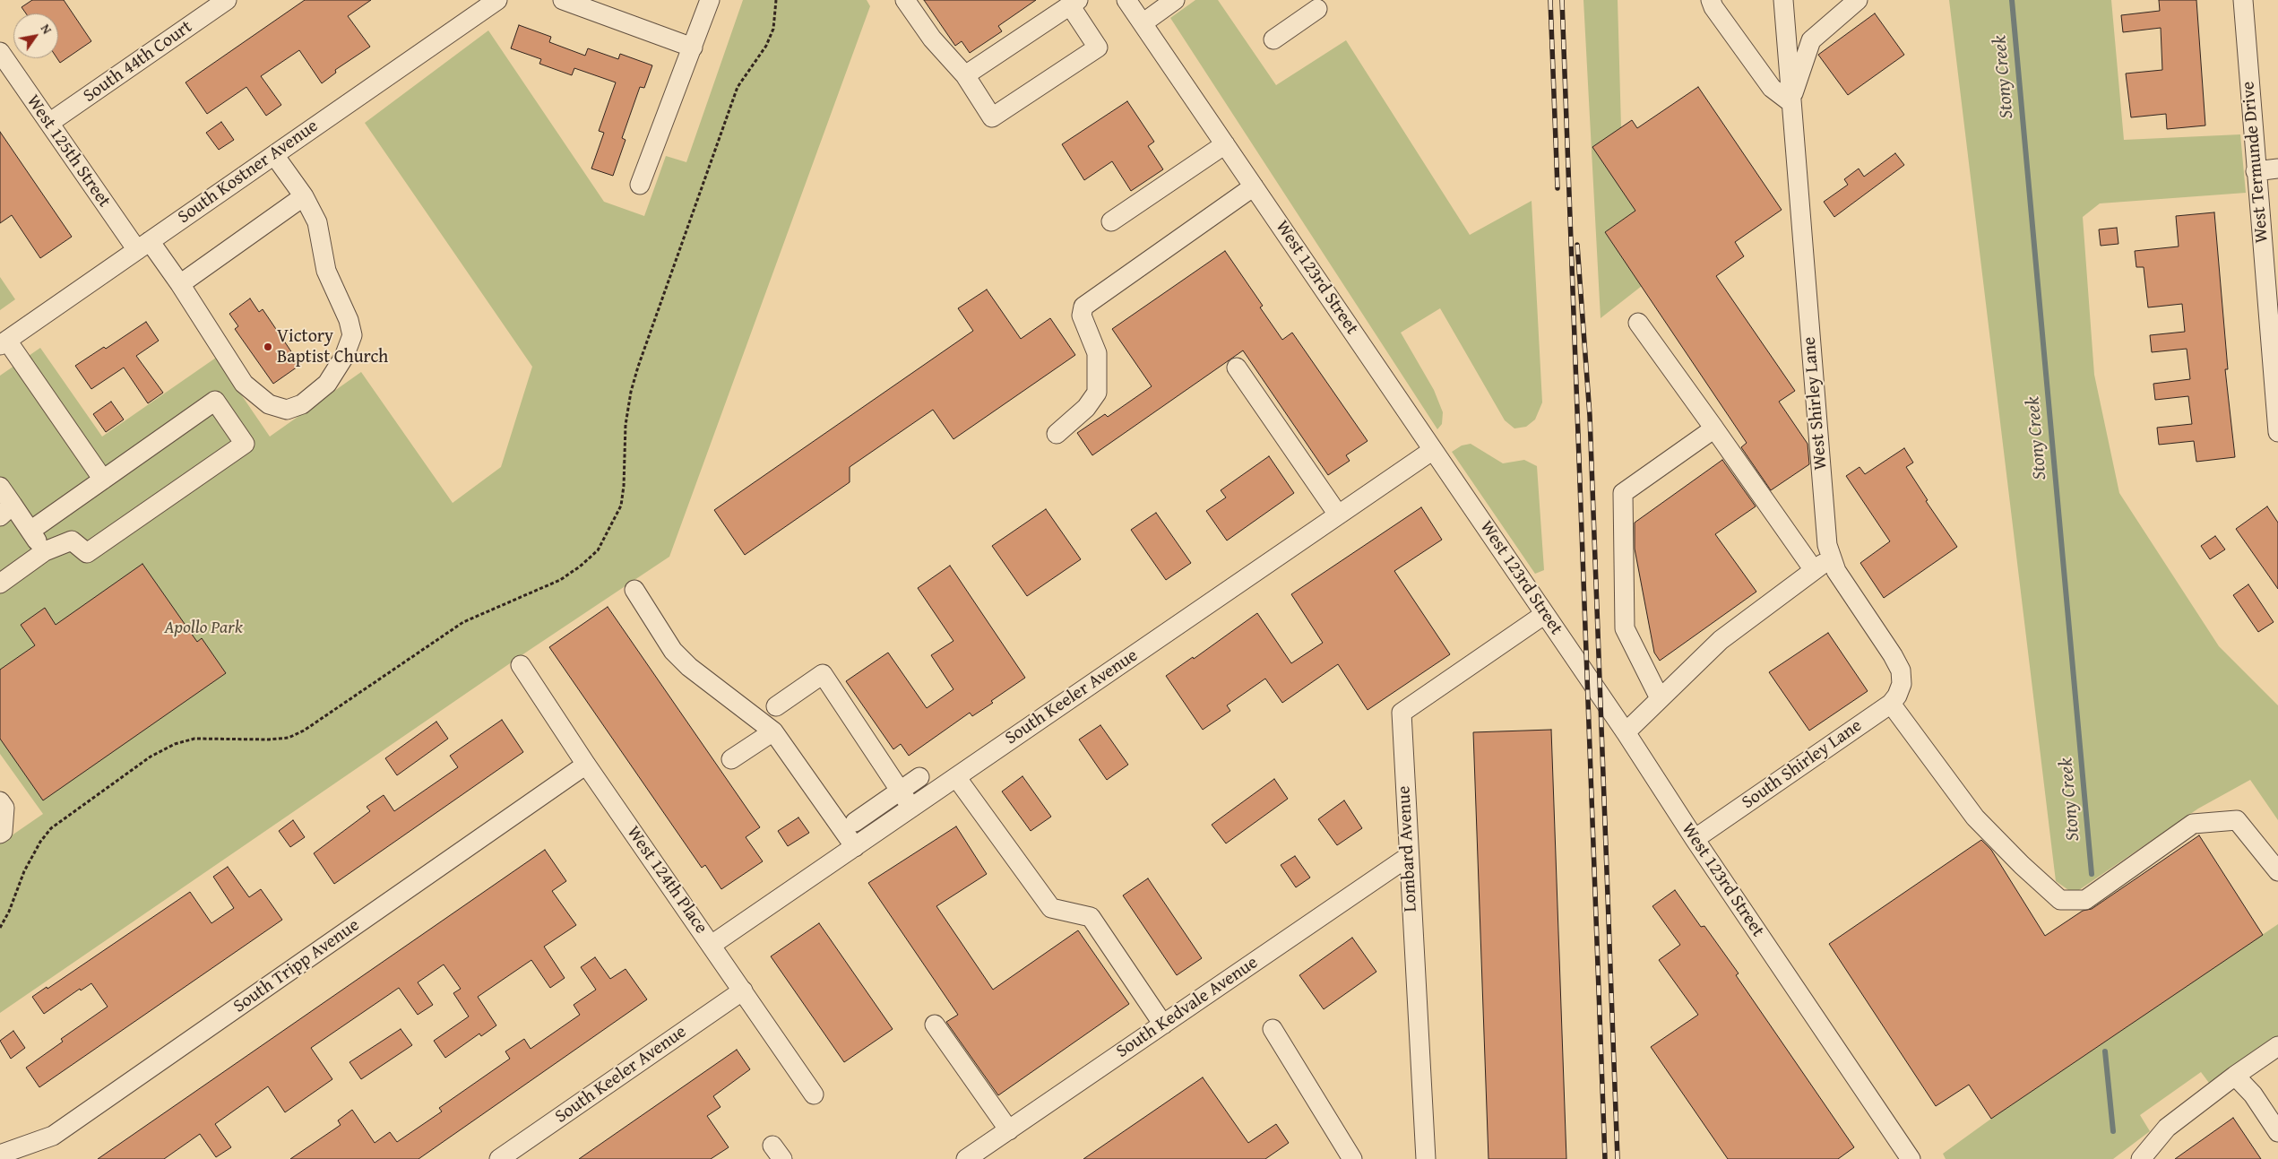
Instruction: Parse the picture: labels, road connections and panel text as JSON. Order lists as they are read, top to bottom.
{
  "streets": {
    "street": [
      "South 44th Court",
      "West 125th Street",
      "West Termunde Drive",
      "South Kostner Avenue",
      "West 123rd Street",
      "West Shirley Lane",
      "South Keeler Avenue",
      "South Shirley Lane",
      "Lombard Avenue",
      "West 124th Place",
      "South Tripp Avenue",
      "South Kedvale Avenue"
    ]
  },
  "crossings": [
    ["South 44th Court", "West 125th Street"],
    ["West 125th Street", "South Kostner Avenue"],
    ["West 123rd Street", "South Keeler Avenue"],
    ["West 123rd Street", "South Shirley Lane"],
    ["West 123rd Street", "Lombard Avenue"],
    ["West Shirley Lane", "South Shirley Lane"],
    ["South Keeler Avenue", "West 124th Place"],
    ["Lombard Avenue", "South Kedvale Avenue"],
    ["West 124th Place", "South Tripp Avenue"]
  ],
  "water": ["Stony Creek"],
  "parks": ["Apollo Park"],
  "places": ["Victory Baptist Church"],
  "north": "top right"
}
